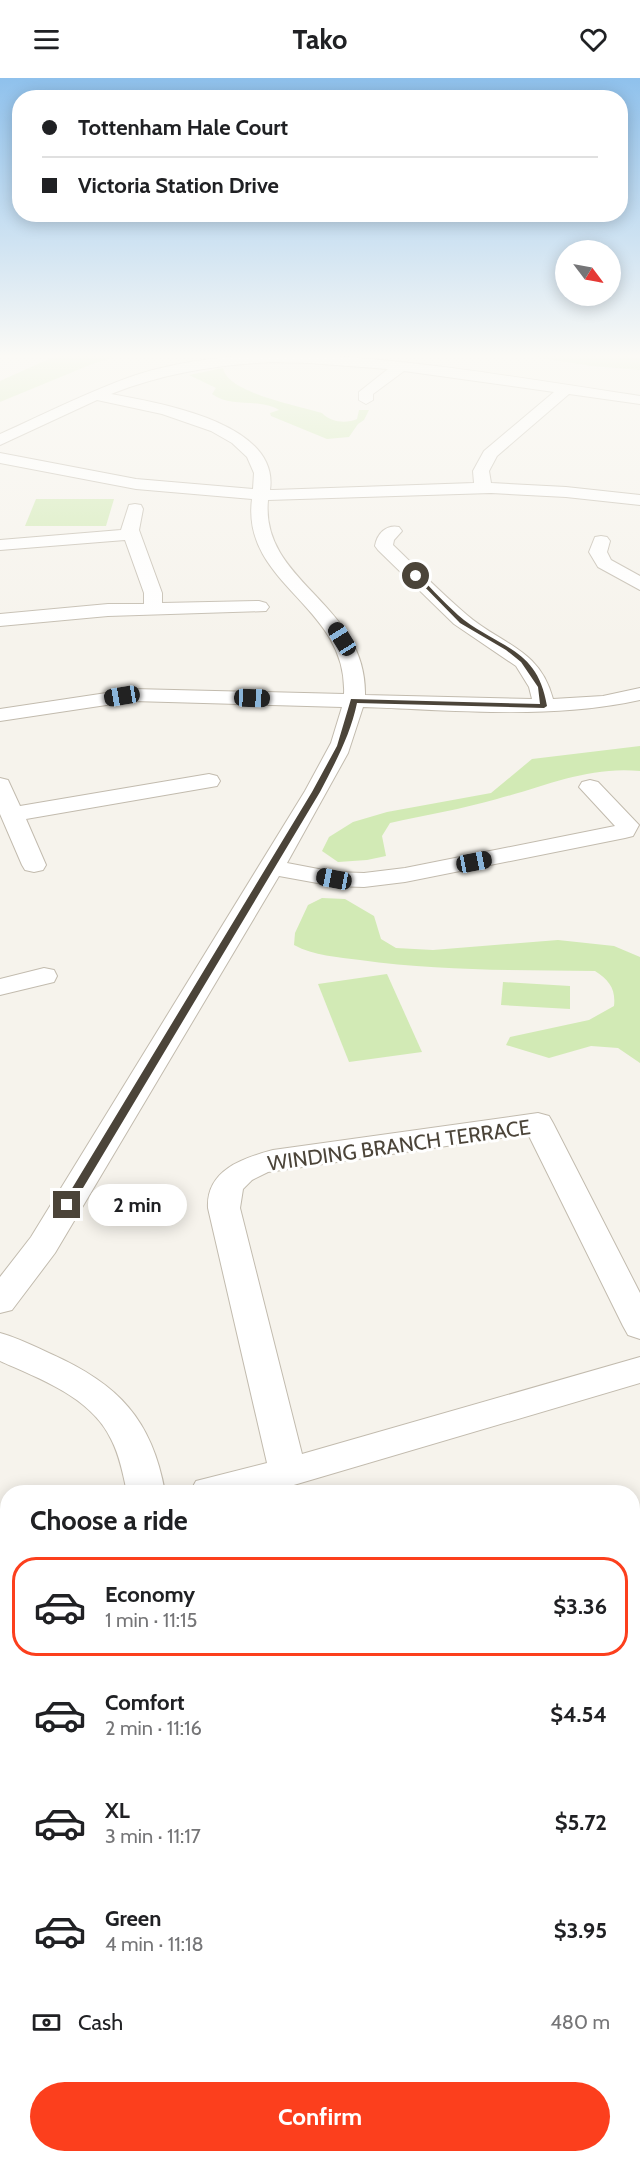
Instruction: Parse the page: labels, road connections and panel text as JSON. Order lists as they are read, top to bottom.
{
  "streets": {
    "street": ["WINDING BRANCH TERRACE"]
  },
  "north": "bottom right",
  "page": {
    "header": "Tako",
    "banner": ["Tottenham Hale Court", "Victoria Station Drive"],
    "bubble": "2 min",
    "heading": "Choose a ride",
    "list": [
      {
        "name": "Economy",
        "note": "1 min · 11:15",
        "value": "$3.36"
      },
      {
        "name": "Comfort",
        "note": "2 min · 11:16",
        "value": "$4.54"
      },
      {
        "name": "XL",
        "note": "3 min · 11:17",
        "value": "$5.72"
      },
      {
        "name": "Green",
        "note": "4 min · 11:18",
        "value": "$3.95"
      }
    ],
    "pay": ["Cash", "480 m"],
    "buttons": "Confirm"
  }
}
